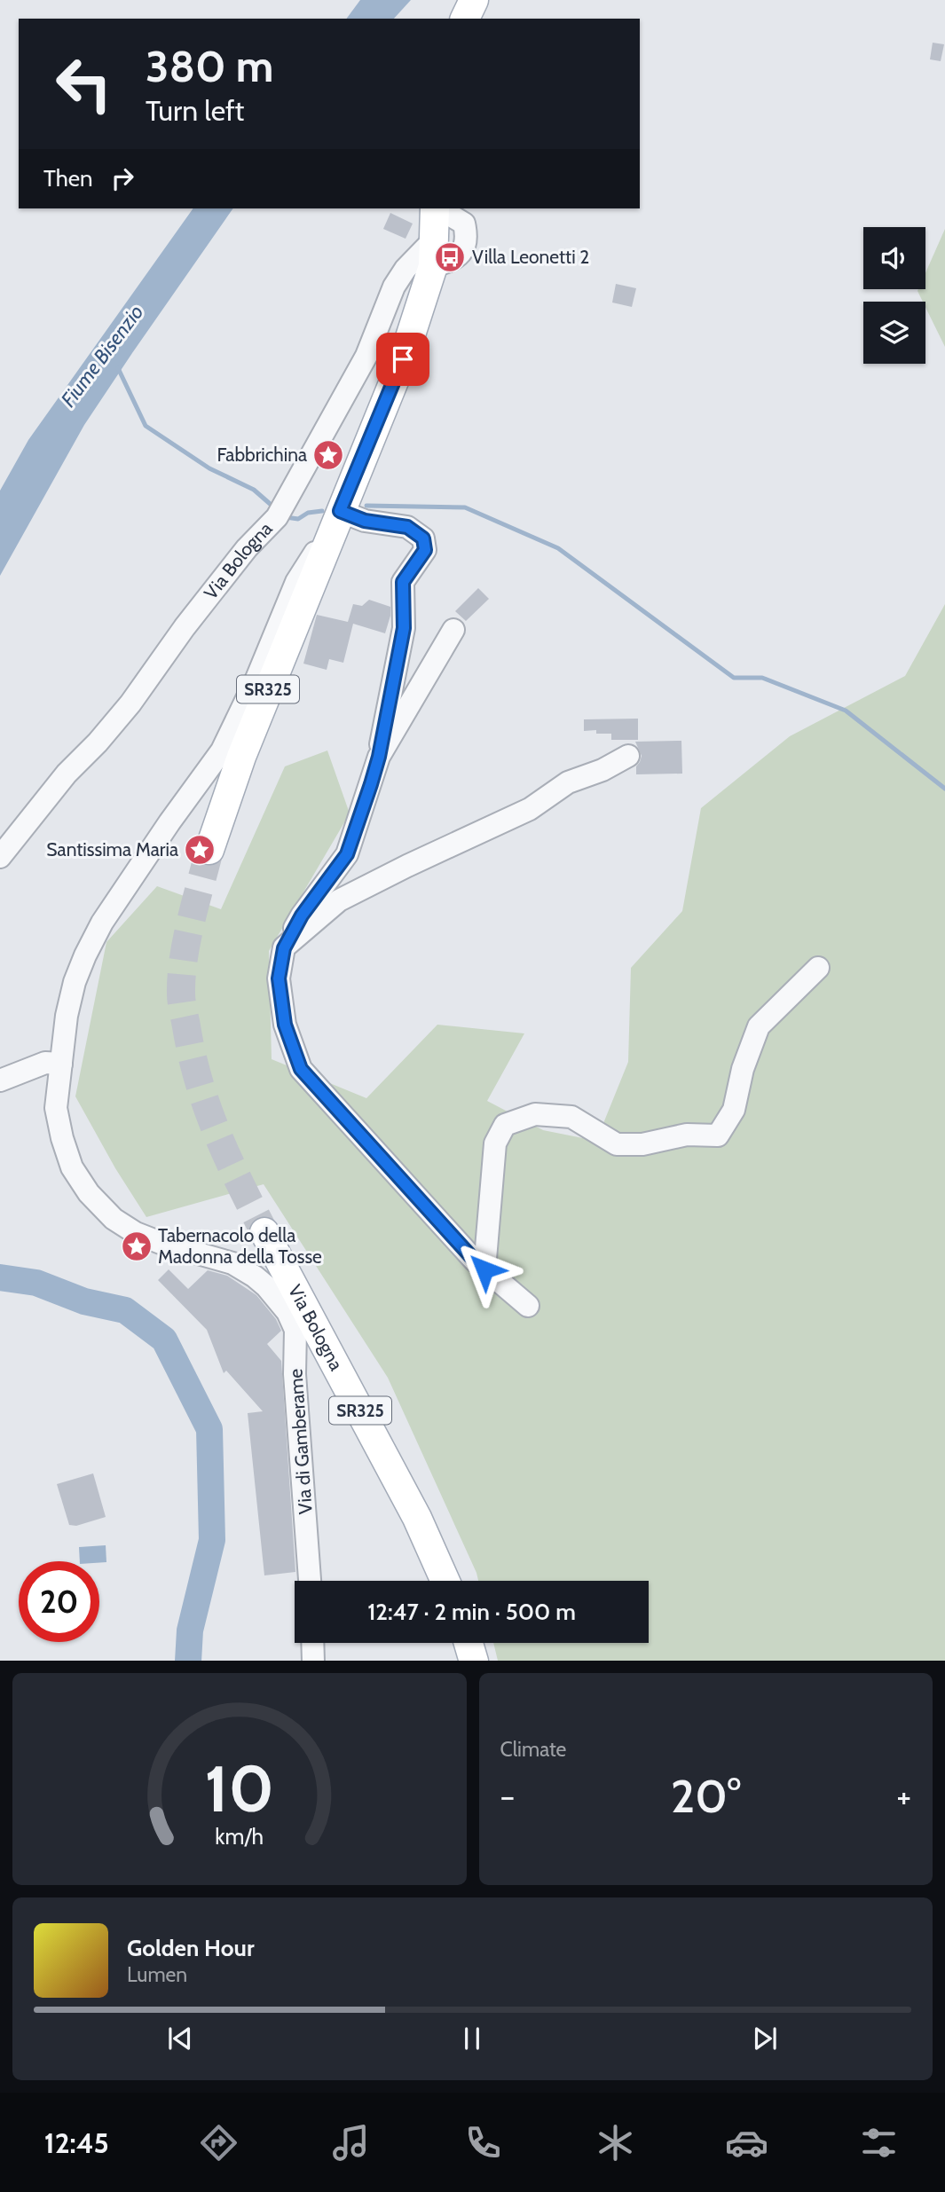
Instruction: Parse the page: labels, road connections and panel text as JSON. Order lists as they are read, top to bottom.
{
  "streets": {
    "main road": ["Via Bologna", "SR325"],
    "street": ["Via di Gamberame"]
  },
  "crossings": [
    ["Via Bologna", "Via di Gamberame"]
  ],
  "water": ["Fiume Bisenzio"],
  "places": {
    "bus stop": ["Villa Leonetti 2"],
    "place": ["Fabbrichina", "Santissima Maria", "Tabernacolo della Madonna della Tosse"]
  },
  "page": {
    "turn": ["380 m", "Turn left"],
    "then": "Then",
    "limit": "20",
    "trip": "12:47 · 2 min · 500 m",
    "tile": "Climate",
    "heat": ["−", "20°", "+"],
    "song": ["Golden Hour", "Lumen"],
    "tabs": "12:45",
    "gauge": ["10", "km/h"]
  }
}
